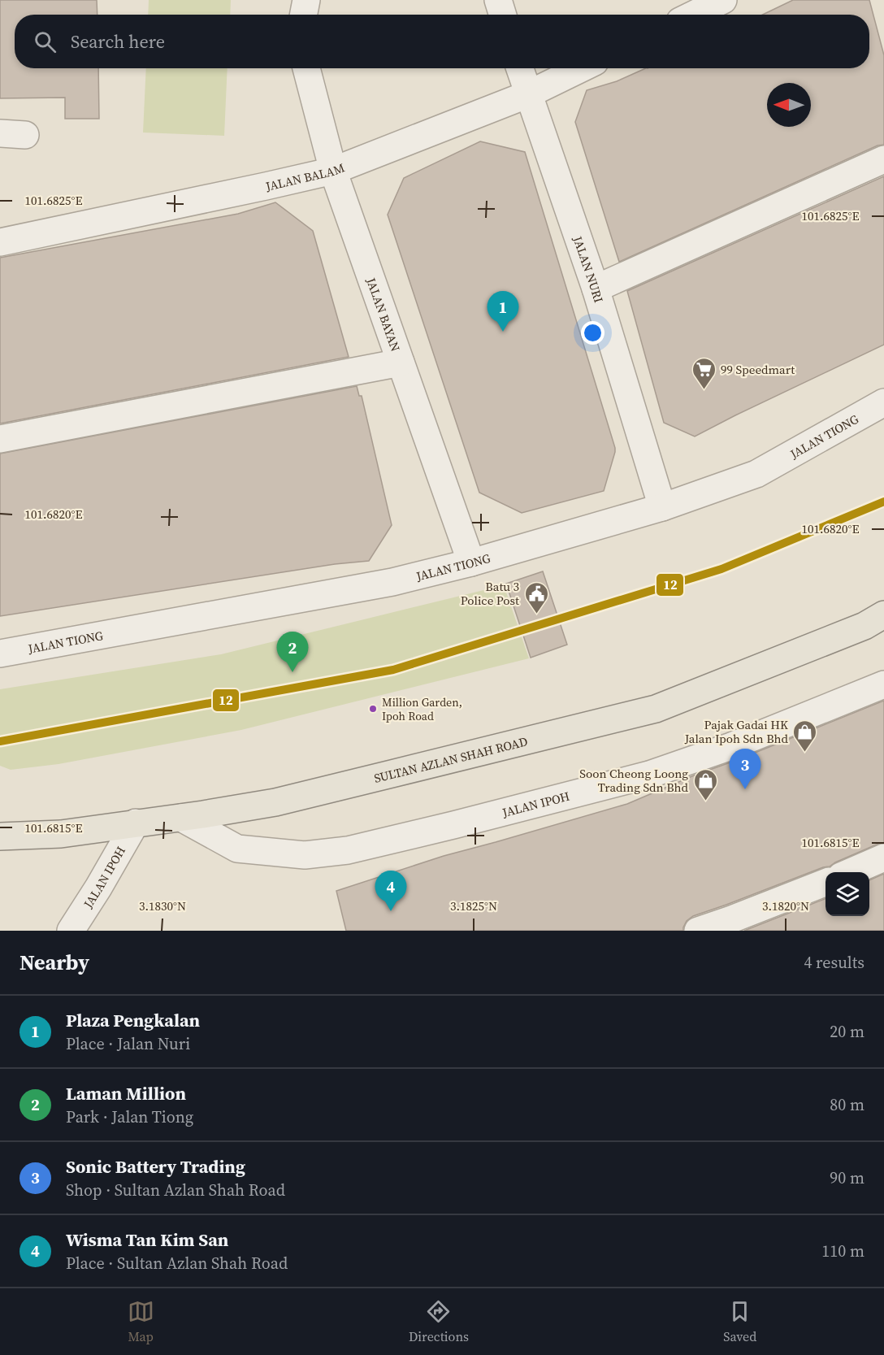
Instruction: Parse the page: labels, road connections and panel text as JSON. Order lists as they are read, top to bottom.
{
  "streets": {
    "main road": ["SULTAN AZLAN SHAH ROAD"],
    "street": [
      "JALAN BALAM",
      "JALAN NURI",
      "JALAN BAYAN",
      "JALAN TIONG",
      "JALAN IPOH"
    ]
  },
  "crossings": [
    ["JALAN BALAM", "JALAN NURI"],
    ["JALAN BALAM", "JALAN BAYAN"],
    ["JALAN NURI", "JALAN TIONG"],
    ["JALAN BAYAN", "JALAN TIONG"],
    ["SULTAN AZLAN SHAH ROAD", "JALAN IPOH"]
  ],
  "places": {
    "supermarket": ["99 Speedmart"],
    "public building": ["Batu 3 Police Post"],
    "other": ["Million Garden, Ipoh Road"],
    "shop": ["Pajak Gadai HK Jalan Ipoh Sdn Bhd", "Soon Cheong Loong Trading Sdn Bhd"]
  },
  "lines": ["transit line 12"],
  "north": "left",
  "page": {
    "search": "Search here",
    "pins": [
      "1",
      "2",
      "3",
      "4"
    ],
    "heading": ["Nearby", "4 results"],
    "list": [
      {
        "mark": "1",
        "name": "Plaza Pengkalan",
        "note": "Place · Jalan Nuri",
        "value": "20 m"
      },
      {
        "mark": "2",
        "name": "Laman Million",
        "note": "Park · Jalan Tiong",
        "value": "80 m"
      },
      {
        "mark": "3",
        "name": "Sonic Battery Trading",
        "note": "Shop · Sultan Azlan Shah Road",
        "value": "90 m"
      },
      {
        "mark": "4",
        "name": "Wisma Tan Kim San",
        "note": "Place · Sultan Azlan Shah Road",
        "value": "110 m"
      }
    ],
    "nav": ["Map", "Directions", "Saved"]
  },
  "coordinates": [
    "101.6825°E",
    "101.6820°E",
    "101.6815°E",
    "3.1830°N",
    "3.1825°N",
    "3.1820°N"
  ]
}
